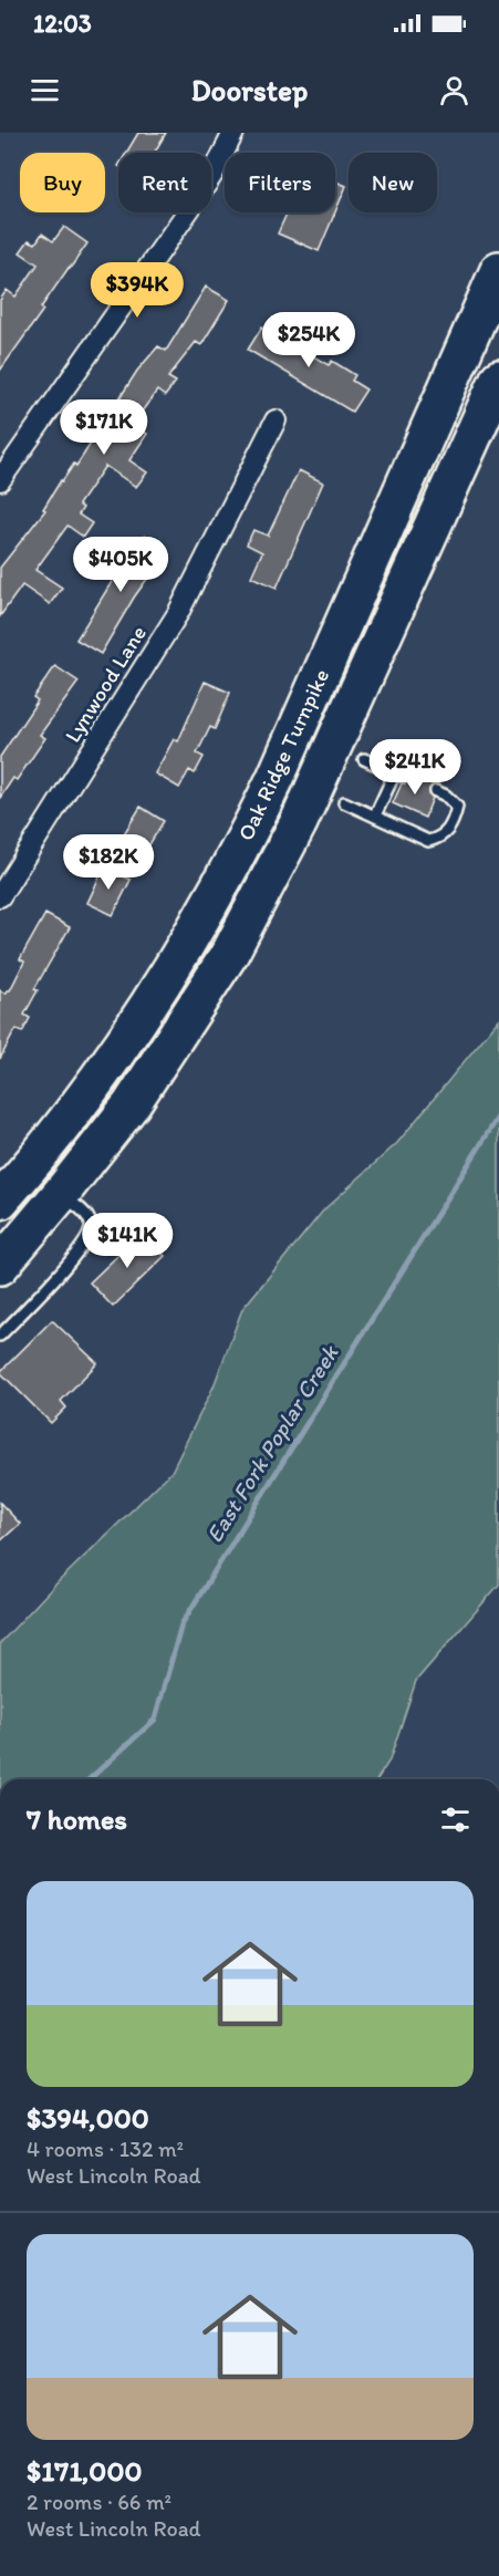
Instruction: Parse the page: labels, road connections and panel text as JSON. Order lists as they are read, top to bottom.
{
  "streets": {
    "highway": ["Oak Ridge Turnpike"],
    "street": ["Lynwood Lane"]
  },
  "water": ["East Fork Poplar Creek"],
  "page": {
    "status": "12:03",
    "header": "Doorstep",
    "chip": [
      "Buy",
      "Rent",
      "Filters",
      "New"
    ],
    "price": [
      "$394K",
      "$254K",
      "$171K",
      "$405K",
      "$241K",
      "$182K",
      "$141K"
    ],
    "heading": "7 homes",
    "list": [
      {
        "name": "$394,000",
        "note": "4 rooms · 132 m² · West Lincoln Road"
      },
      {
        "name": "$171,000",
        "note": "2 rooms · 66 m² · West Lincoln Road"
      }
    ]
  }
}
